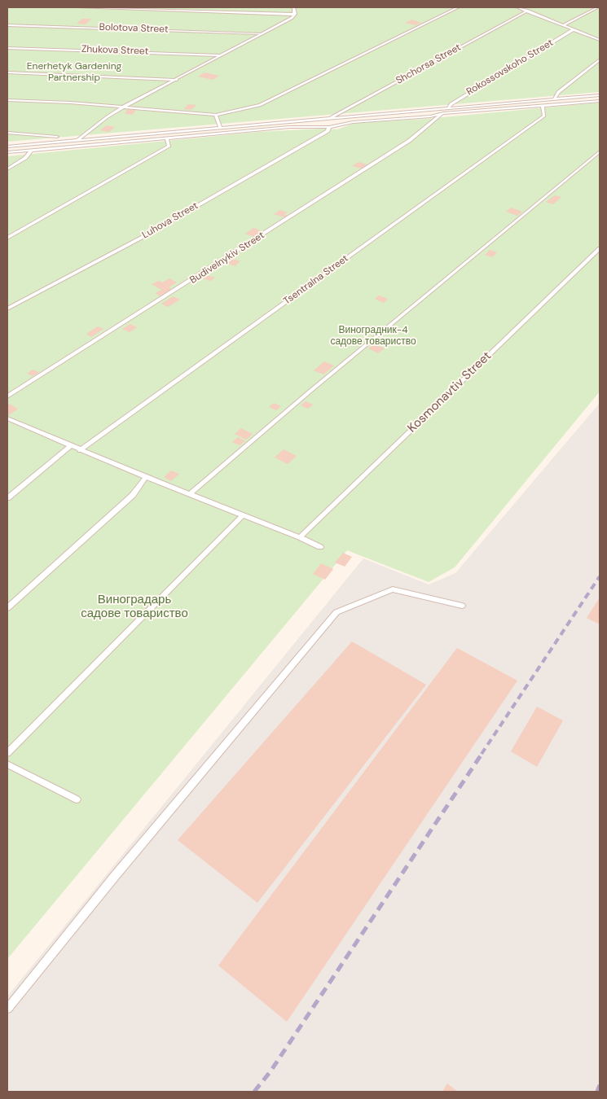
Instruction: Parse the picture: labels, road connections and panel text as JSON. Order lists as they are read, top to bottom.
{
  "streets": {
    "lane": [
      "Bolotova Street",
      "Zhukova Street",
      "Shchorsa Street",
      "Rokossovskoho Street",
      "Luhova Street",
      "Budivelnykiv Street",
      "Tsentralna Street",
      "Kosmonavtiv Street"
    ]
  },
  "parks": ["Enerhetyk Gardening Partnership", "Виноградник-4 садове товариство", "Виноградарь садове товариство"]
}
